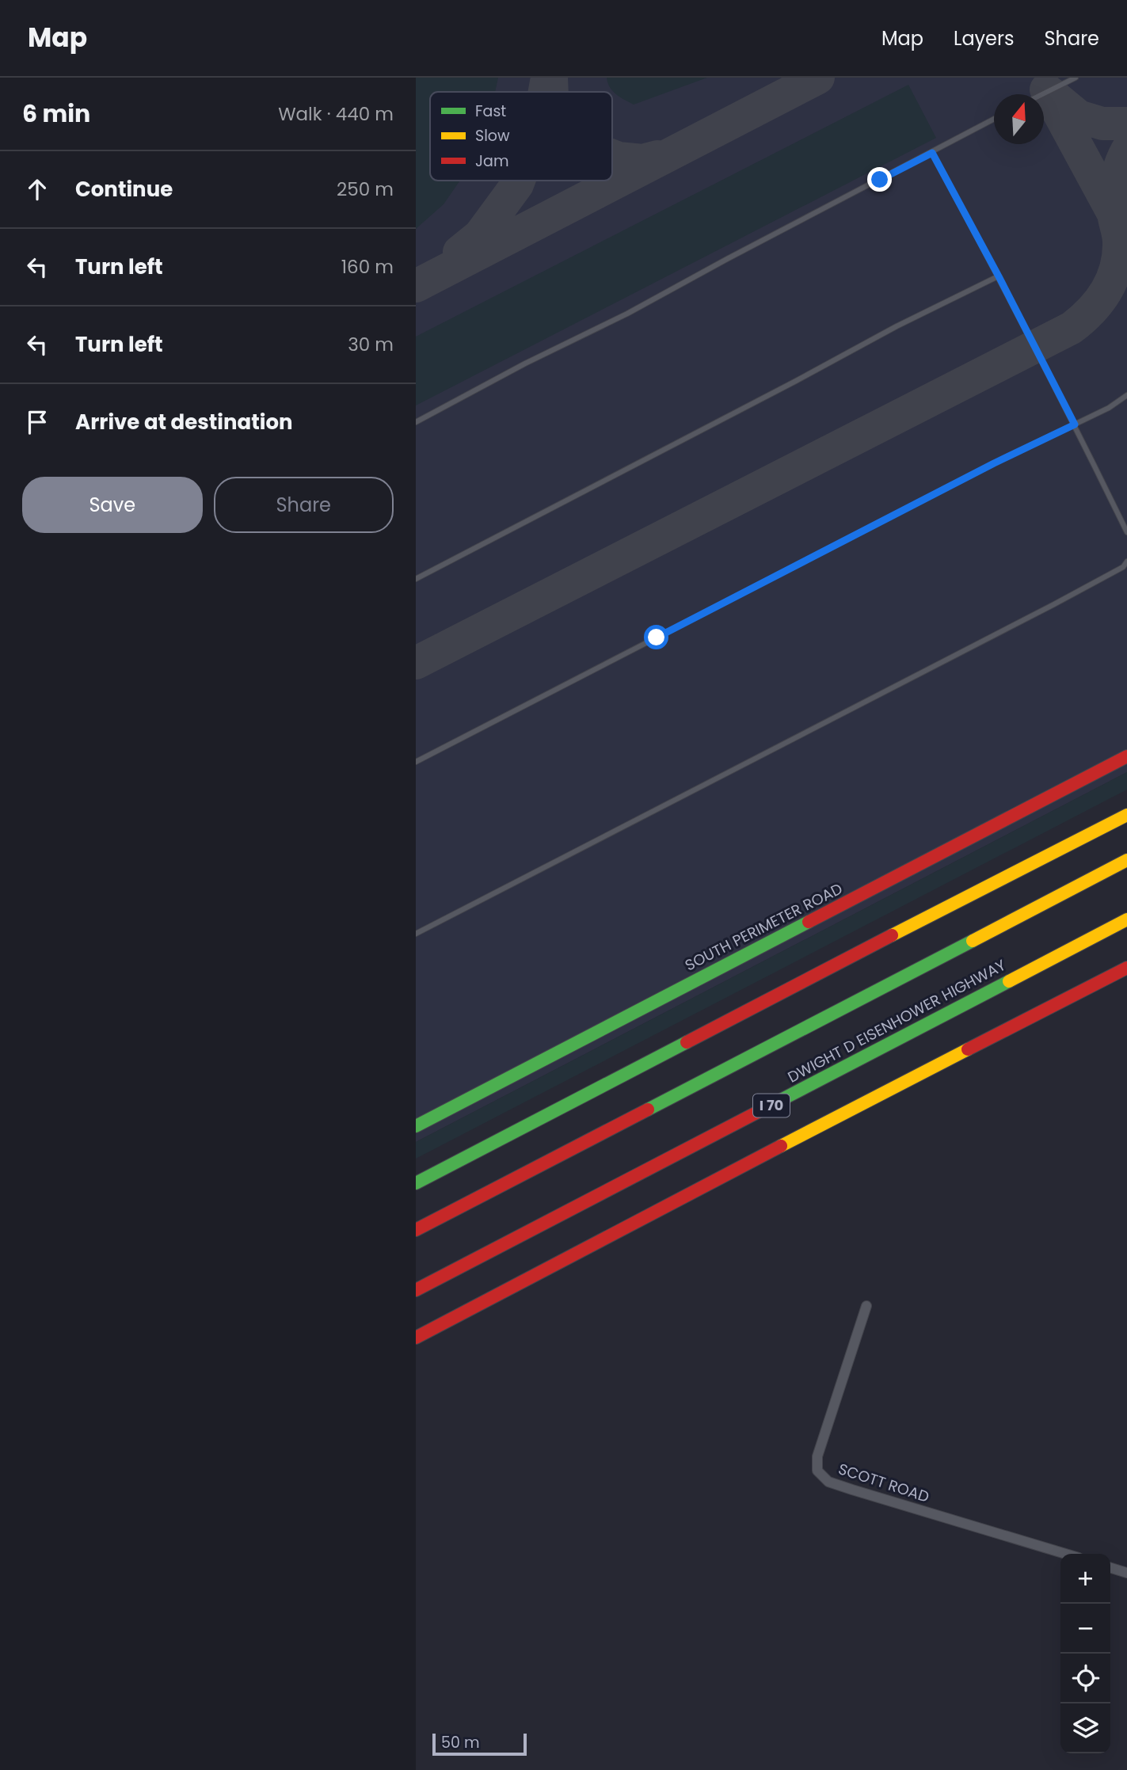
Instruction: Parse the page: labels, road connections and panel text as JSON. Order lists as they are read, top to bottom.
{
  "streets": {
    "main road": ["SOUTH PERIMETER ROAD", "DWIGHT D EISENHOWER HIGHWAY", "I 70"],
    "street": ["SCOTT ROAD"]
  },
  "legend": ["Fast", "Slow", "Jam"],
  "scale_bar": "50 m",
  "north": "top",
  "page": {
    "header": "Map",
    "nav": ["Map", "Layers", "Share"],
    "heading": ["6 min", "Walk · 440 m"],
    "list": [
      ["Continue", "250 m"],
      ["Turn left", "160 m"],
      ["Turn left", "30 m"],
      "Arrive at destination"
    ],
    "buttons": ["Save", "Share"],
    "map_buttons": ["+", "−"],
    "scale": "50 m"
  }
}
